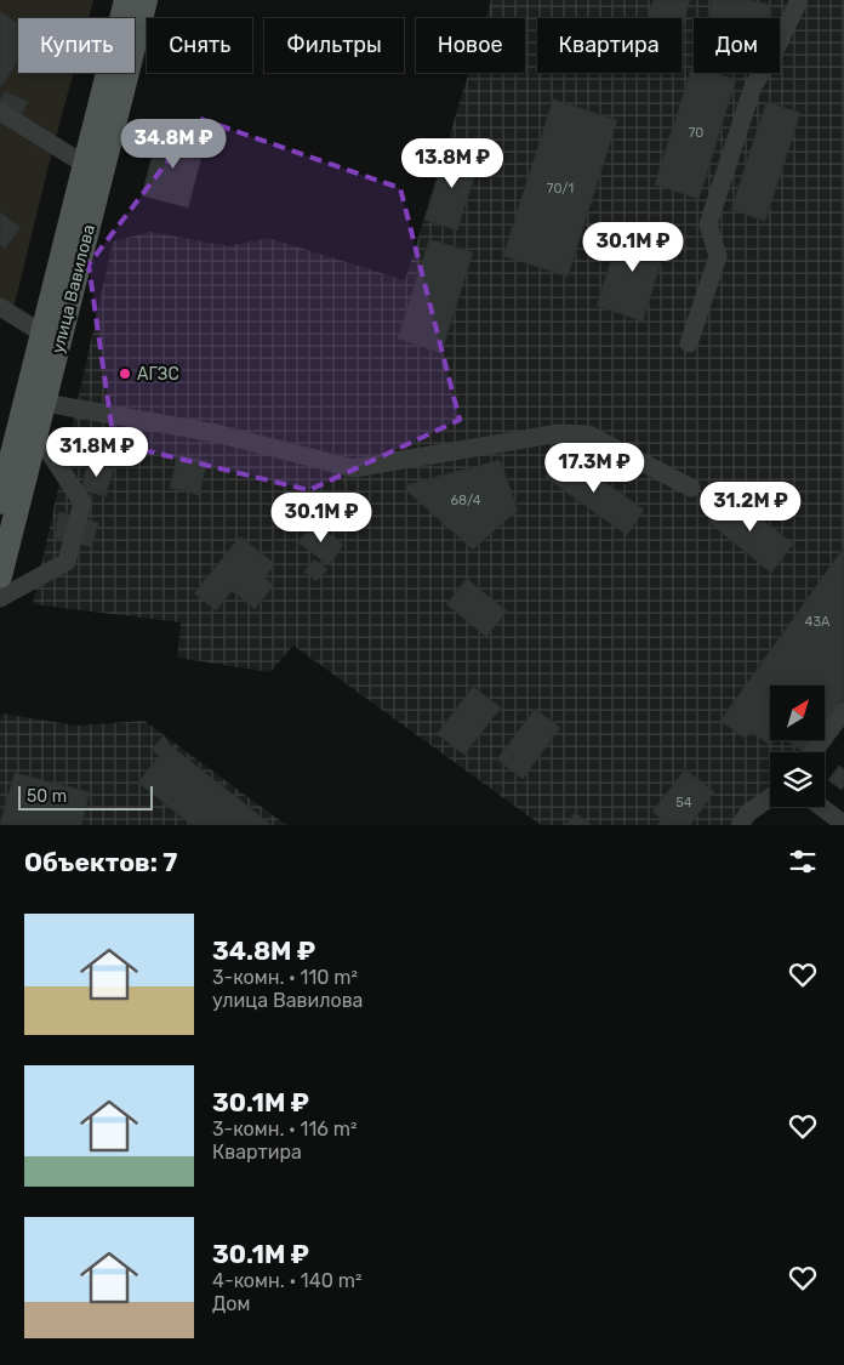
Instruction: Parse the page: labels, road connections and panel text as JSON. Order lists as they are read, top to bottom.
{
  "streets": {
    "main road": ["улица Вавилова"]
  },
  "places": ["АГЗС"],
  "house_numbers": [
    "70",
    "70/1",
    "68/4",
    "43А",
    "54"
  ],
  "scale_bar": "50 m",
  "north": "top right",
  "page": {
    "chip": [
      "Купить",
      "Снять",
      "Фильтры",
      "Новое",
      "Квартира",
      "Дом"
    ],
    "price": [
      "34.8M ₽",
      "13.8M ₽",
      "30.1M ₽",
      "31.8M ₽",
      "17.3M ₽",
      "31.2M ₽",
      "30.1M ₽"
    ],
    "scale": "50 m",
    "heading": "Объектов: 7",
    "list": [
      {
        "name": "34.8M ₽",
        "note": "3-комн. · 110 m² · улица Вавилова"
      },
      {
        "name": "30.1M ₽",
        "note": "3-комн. · 116 m² · Квартира"
      },
      {
        "name": "30.1M ₽",
        "note": "4-комн. · 140 m² · Дом"
      }
    ]
  }
}
